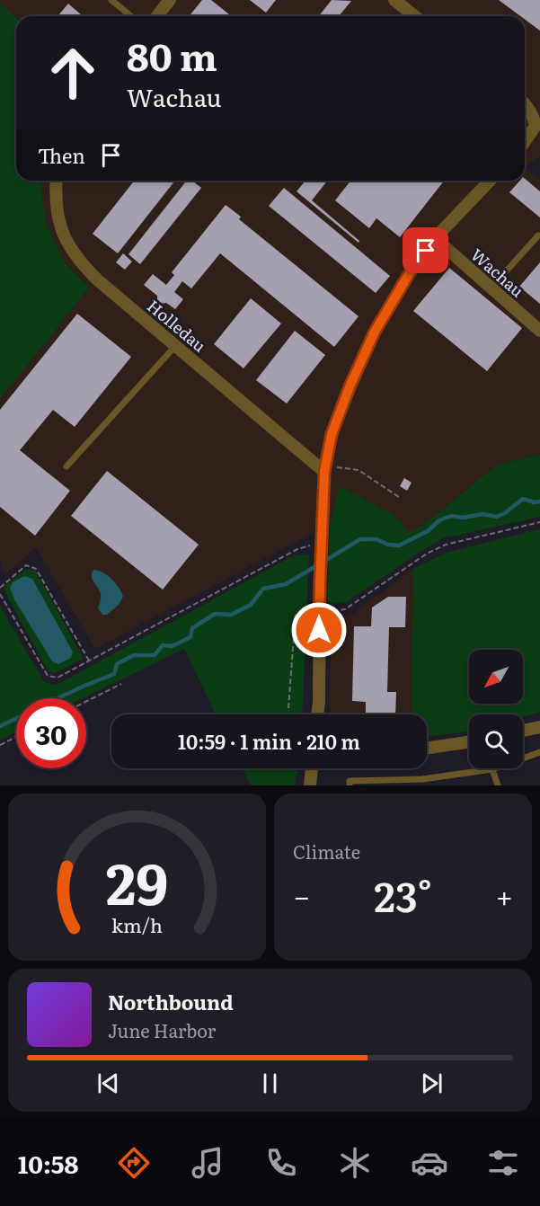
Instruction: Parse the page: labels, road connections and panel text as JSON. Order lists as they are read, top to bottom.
{
  "streets": {
    "street": ["Wachau", "Holledau"]
  },
  "north": "bottom left",
  "page": {
    "turn": ["80 m", "Wachau"],
    "then": "Then",
    "limit": "30",
    "trip": "10:59 · 1 min · 210 m",
    "tile": "Climate",
    "heat": ["−", "23°", "+"],
    "song": ["Northbound", "June Harbor"],
    "tabs": "10:58",
    "gauge": ["29", "km/h"]
  }
}
